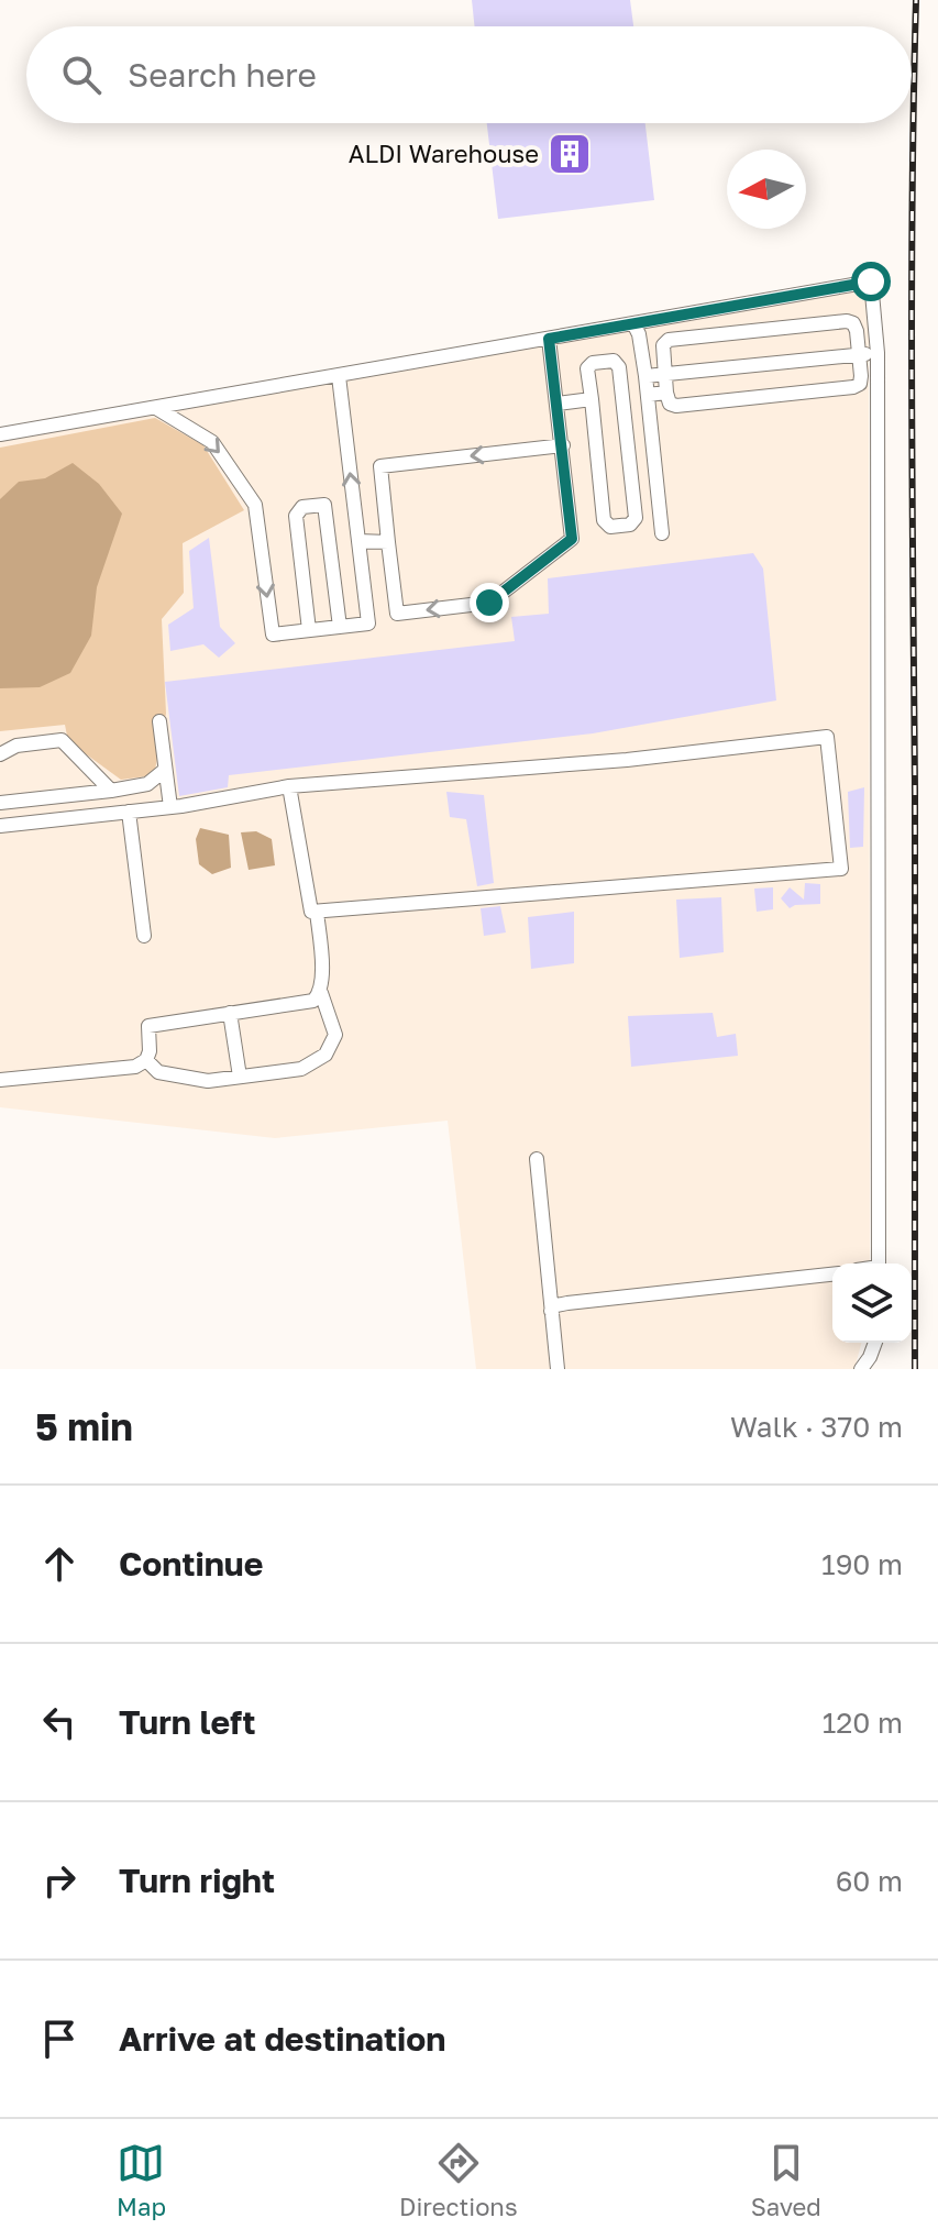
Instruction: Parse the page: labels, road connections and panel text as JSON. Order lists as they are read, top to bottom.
{
  "places": {
    "building": ["ALDI Warehouse"]
  },
  "north": "left",
  "page": {
    "search": "Search here",
    "heading": ["5 min", "Walk · 370 m"],
    "list": [
      ["Continue", "190 m"],
      ["Turn left", "120 m"],
      ["Turn right", "60 m"],
      "Arrive at destination"
    ],
    "nav": ["Map", "Directions", "Saved"]
  }
}
